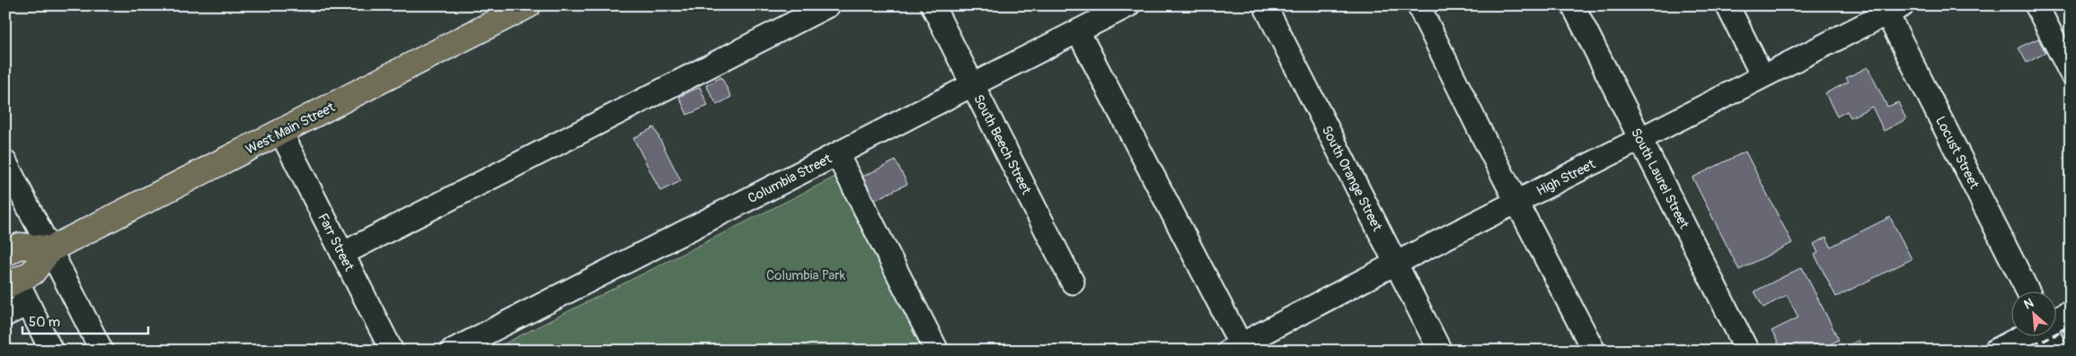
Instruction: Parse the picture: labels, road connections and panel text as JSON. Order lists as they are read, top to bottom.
{
  "streets": {
    "main road": ["West Main Street"],
    "street": [
      "South Beech Street",
      "Locust Street",
      "High Street",
      "Columbia Street",
      "South Orange Street",
      "South Laurel Street",
      "Farr Street"
    ]
  },
  "crossings": [
    ["West Main Street", "Farr Street"],
    ["South Beech Street", "Columbia Street"],
    ["Locust Street", "High Street"],
    ["High Street", "South Orange Street"],
    ["High Street", "South Laurel Street"]
  ],
  "parks": ["Columbia Park"],
  "scale_bar": "50 m",
  "north": "top left"
}
